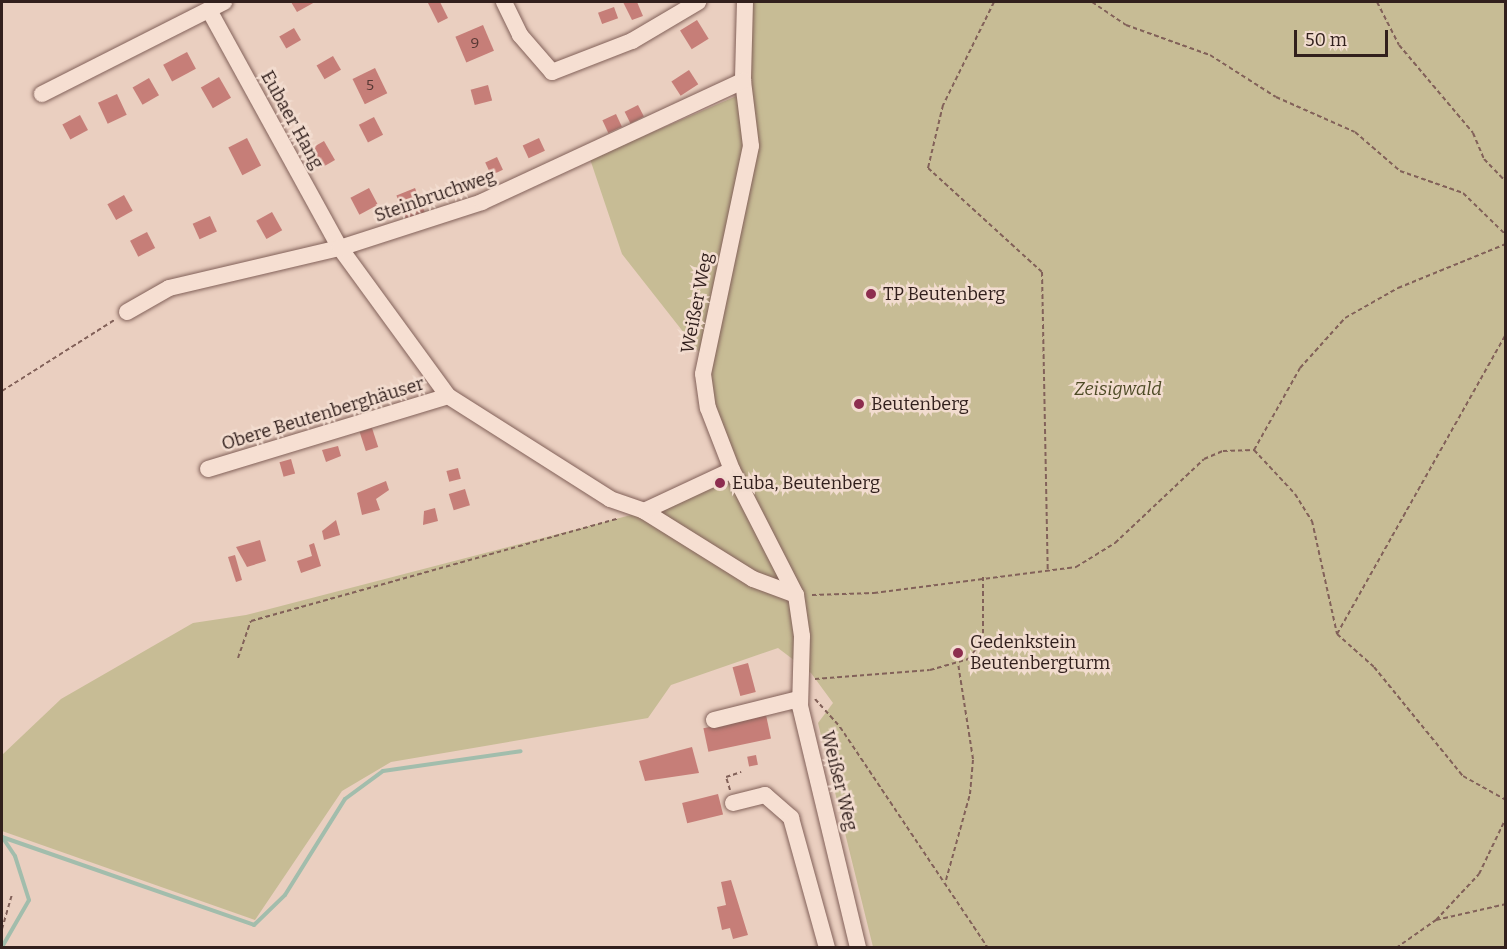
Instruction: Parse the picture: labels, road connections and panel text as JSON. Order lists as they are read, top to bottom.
{
  "streets": {
    "street": [
      "Eubaer Hang",
      "Steinbruchweg",
      "Weißer Weg",
      "Obere Beutenberghäuser"
    ]
  },
  "crossings": [
    ["Eubaer Hang", "Steinbruchweg"],
    ["Eubaer Hang", "Obere Beutenberghäuser"],
    ["Steinbruchweg", "Weißer Weg"],
    ["Steinbruchweg", "Obere Beutenberghäuser"],
    ["Weißer Weg", "Obere Beutenberghäuser"]
  ],
  "parks": ["Zeisigwald"],
  "places": [
    "TP Beutenberg",
    "Beutenberg",
    "Euba, Beutenberg",
    "Gedenkstein Beutenbergturm"
  ],
  "house_numbers": ["9", "5"],
  "scale_bar": "50 m"
}
